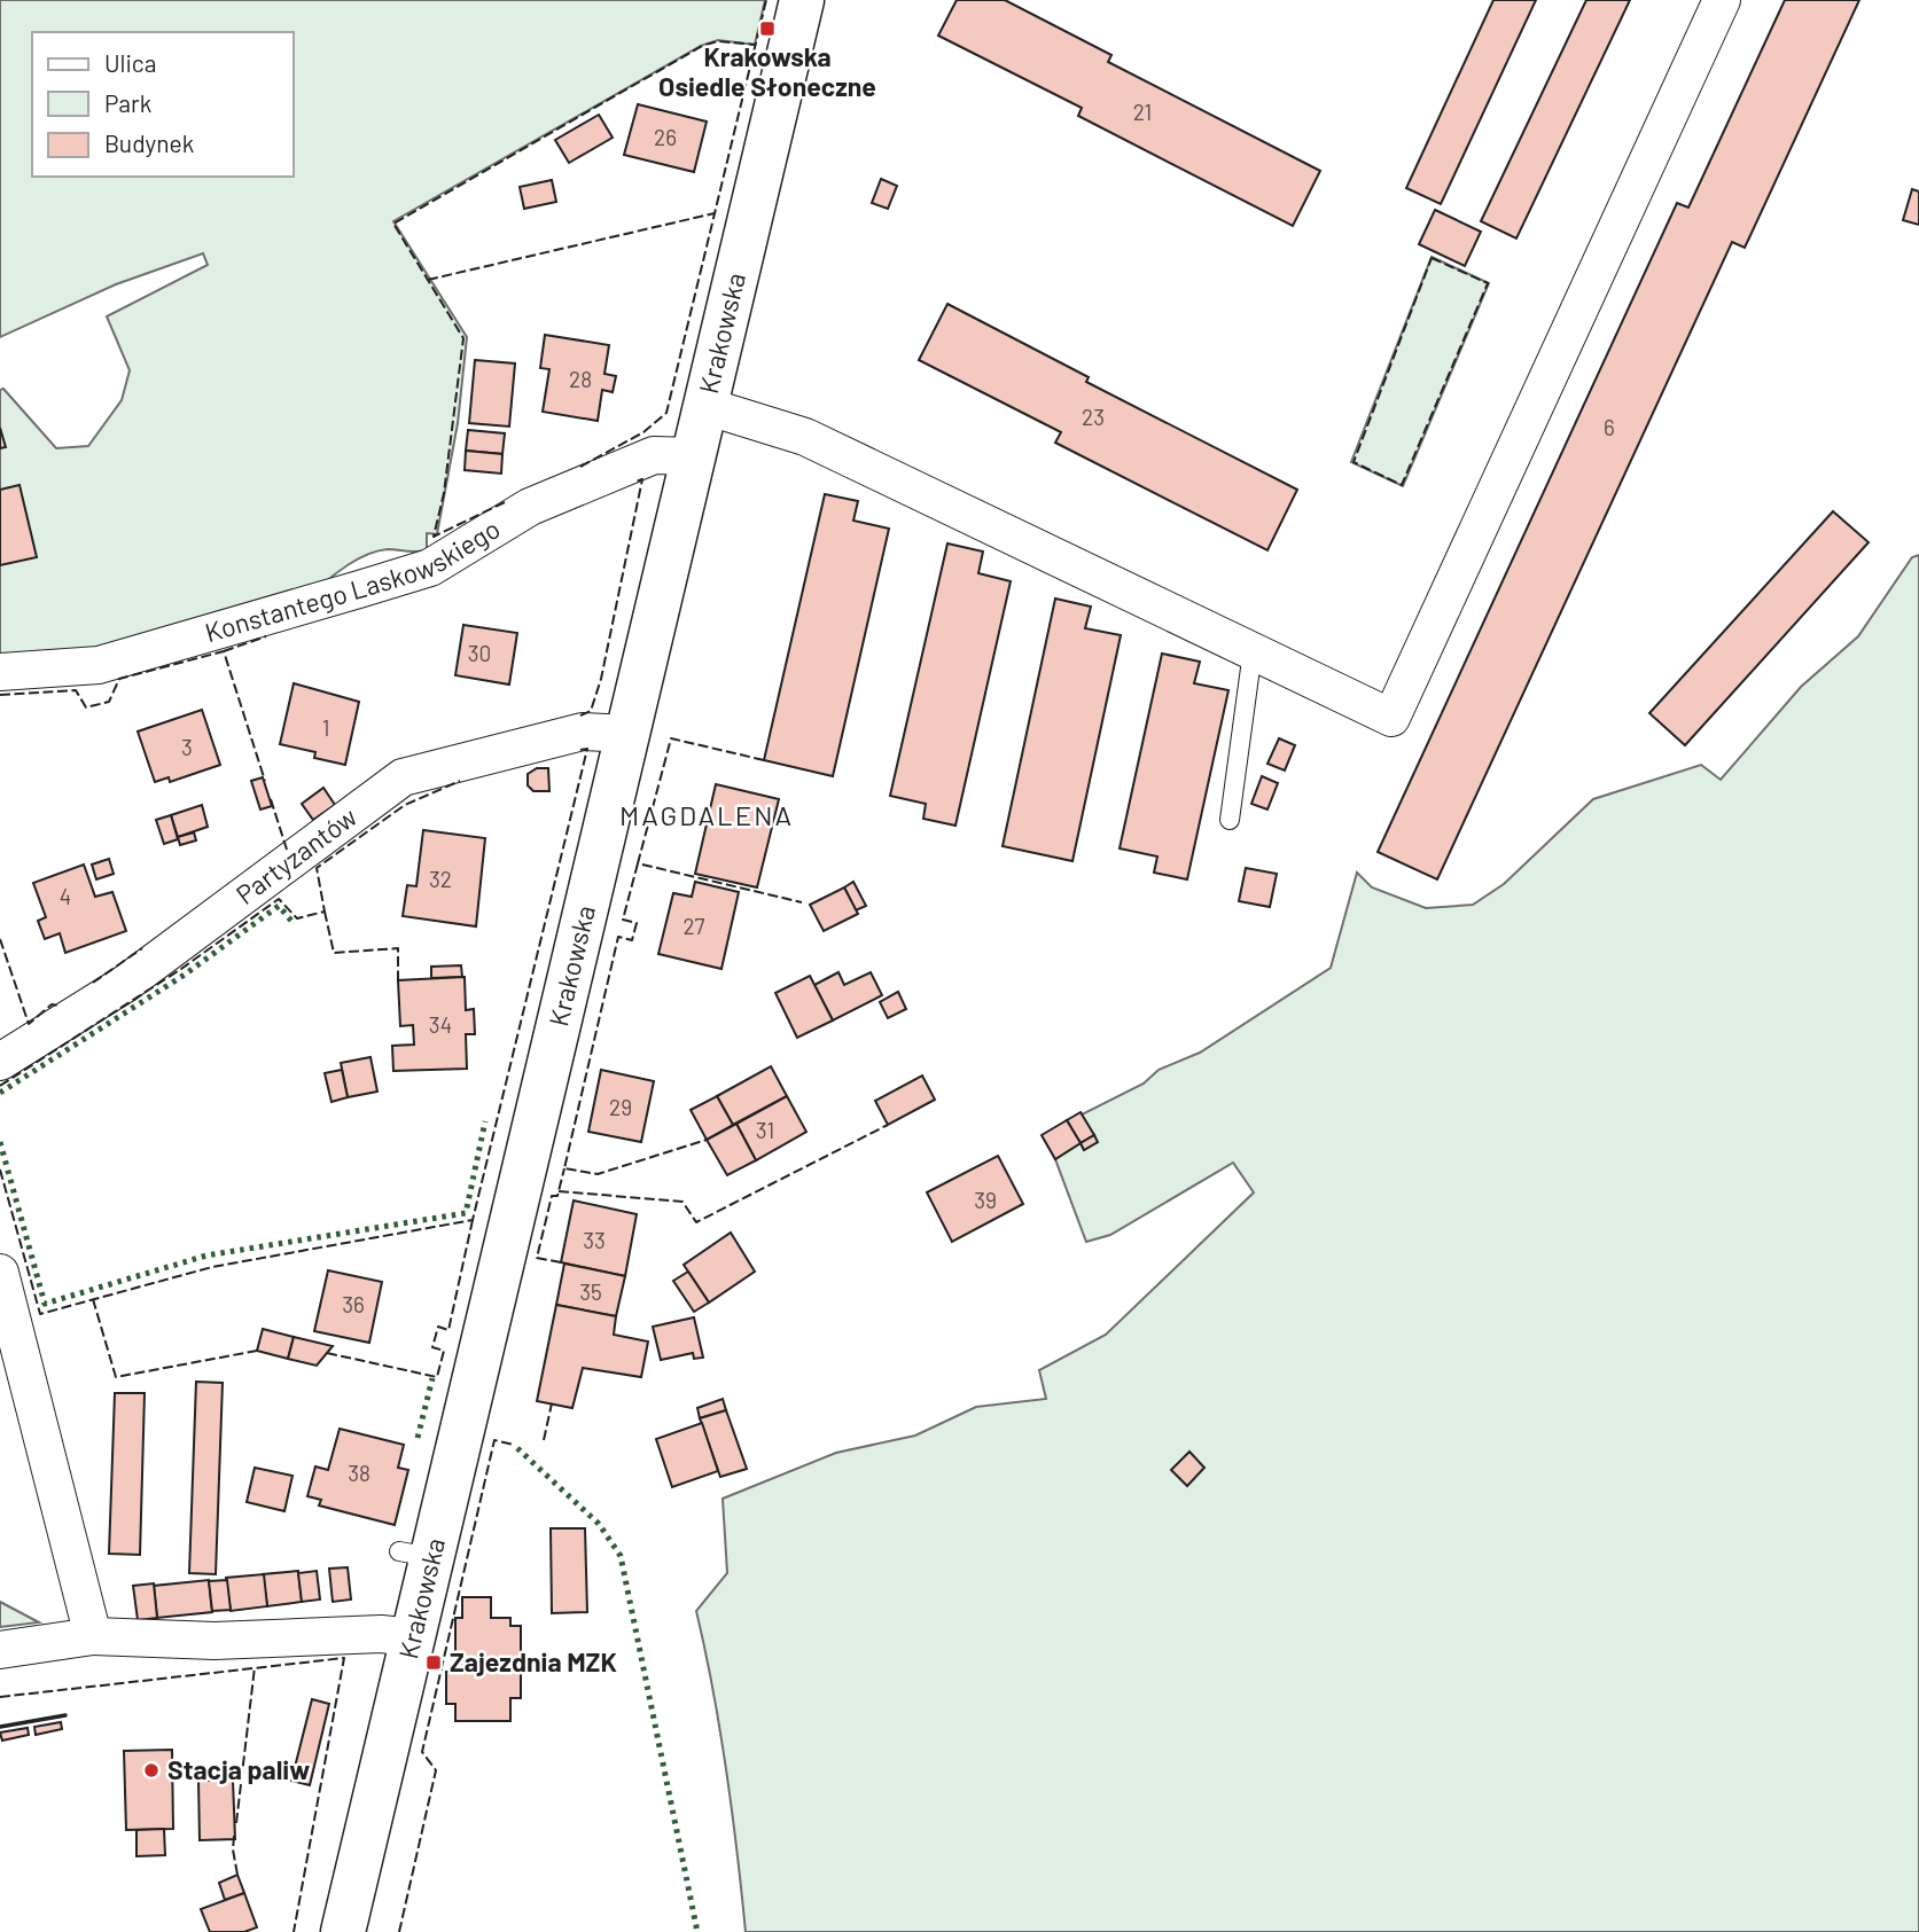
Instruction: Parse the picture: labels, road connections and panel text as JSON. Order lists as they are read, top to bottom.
{
  "streets": {
    "street": ["Krakowska", "Konstantego Laskowskiego", "Partyzantów"]
  },
  "crossings": [
    ["Krakowska", "Konstantego Laskowskiego"],
    ["Krakowska", "Partyzantów"]
  ],
  "districts": ["MAGDALENA"],
  "places": {
    "transit": ["Krakowska Osiedle Słoneczne", "Zajezdnia MZK"],
    "other": ["Stacja paliw"]
  },
  "house_numbers": [
    "21",
    "26",
    "28",
    "23",
    "6",
    "30",
    "1",
    "3",
    "32",
    "4",
    "27",
    "34",
    "29",
    "31",
    "39",
    "33",
    "35",
    "36",
    "38"
  ],
  "legend": ["Ulica", "Park", "Budynek"]
}
